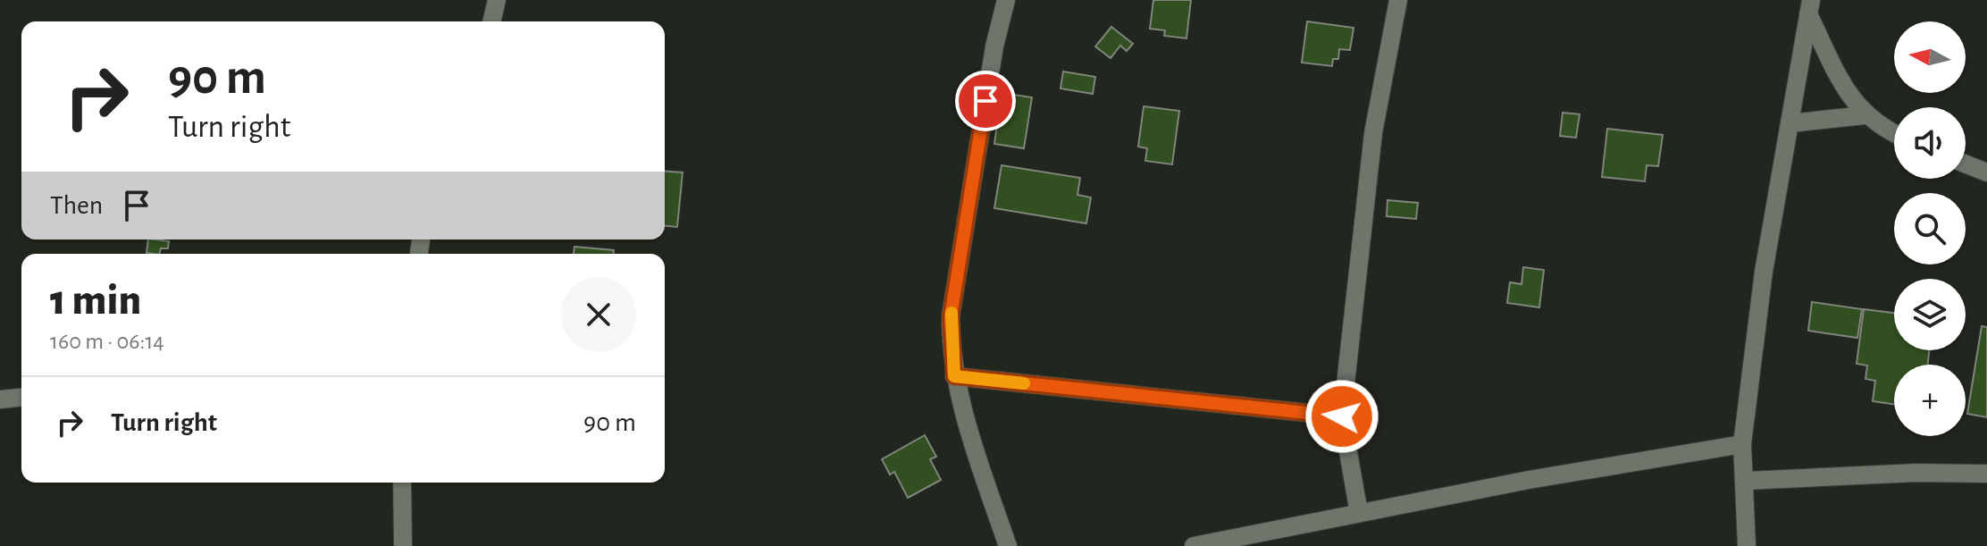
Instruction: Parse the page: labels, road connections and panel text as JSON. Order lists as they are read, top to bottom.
{
  "north": "left",
  "page": {
    "map_buttons": "+",
    "turn": ["90 m", "Turn right"],
    "then": "Then",
    "heading": ["1 min", "160 m · 06:14"],
    "list": [
      {
        "name": "Turn right",
        "value": "90 m"
      }
    ]
  }
}
